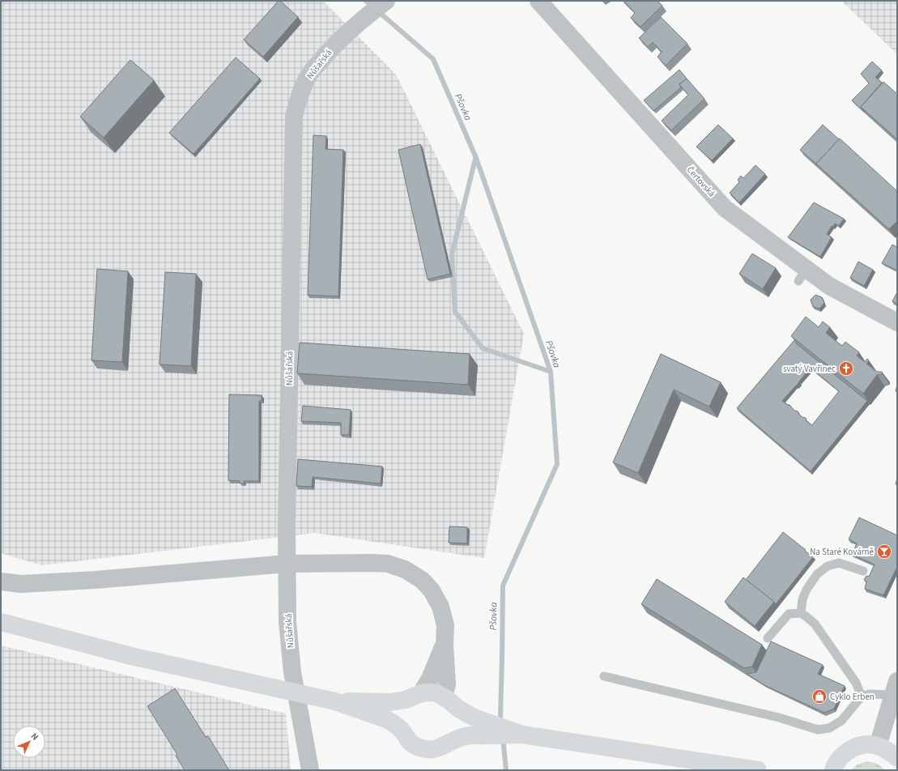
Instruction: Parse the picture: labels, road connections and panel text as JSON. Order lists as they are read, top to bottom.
{
  "streets": {
    "street": ["Nůšařská", "Čertovská"]
  },
  "water": ["Pšovka"],
  "places": {
    "church": ["svatý Vavřinec"],
    "bar": ["Na Staré Kovárně"],
    "shop": ["Cyklo Erben"]
  },
  "north": "top right"
}
